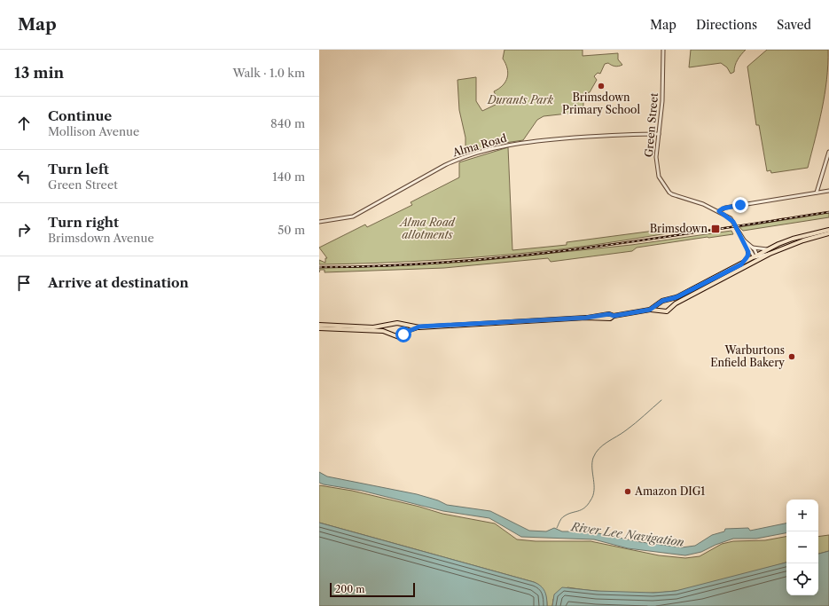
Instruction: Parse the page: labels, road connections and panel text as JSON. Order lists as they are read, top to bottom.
{
  "streets": {
    "street": ["Green Street", "Alma Road"]
  },
  "crossings": [
    ["Green Street", "Alma Road"]
  ],
  "water": ["River Lee Navigation"],
  "parks": ["Durants Park", "Alma Road allotments"],
  "places": {
    "other": ["Brimsdown Primary School", "Warburtons Enfield Bakery", "Amazon DIG1"],
    "transit": ["Brimsdown"]
  },
  "scale_bar": "200 m",
  "page": {
    "header": "Map",
    "nav": ["Map", "Directions", "Saved"],
    "heading": ["13 min", "Walk · 1.0 km"],
    "list": [
      ["Continue", "Mollison Avenue", "840 m"],
      ["Turn left", "Green Street", "140 m"],
      ["Turn right", "Brimsdown Avenue", "50 m"],
      "Arrive at destination"
    ],
    "map_buttons": ["+", "−"],
    "scale": "200 m"
  }
}
